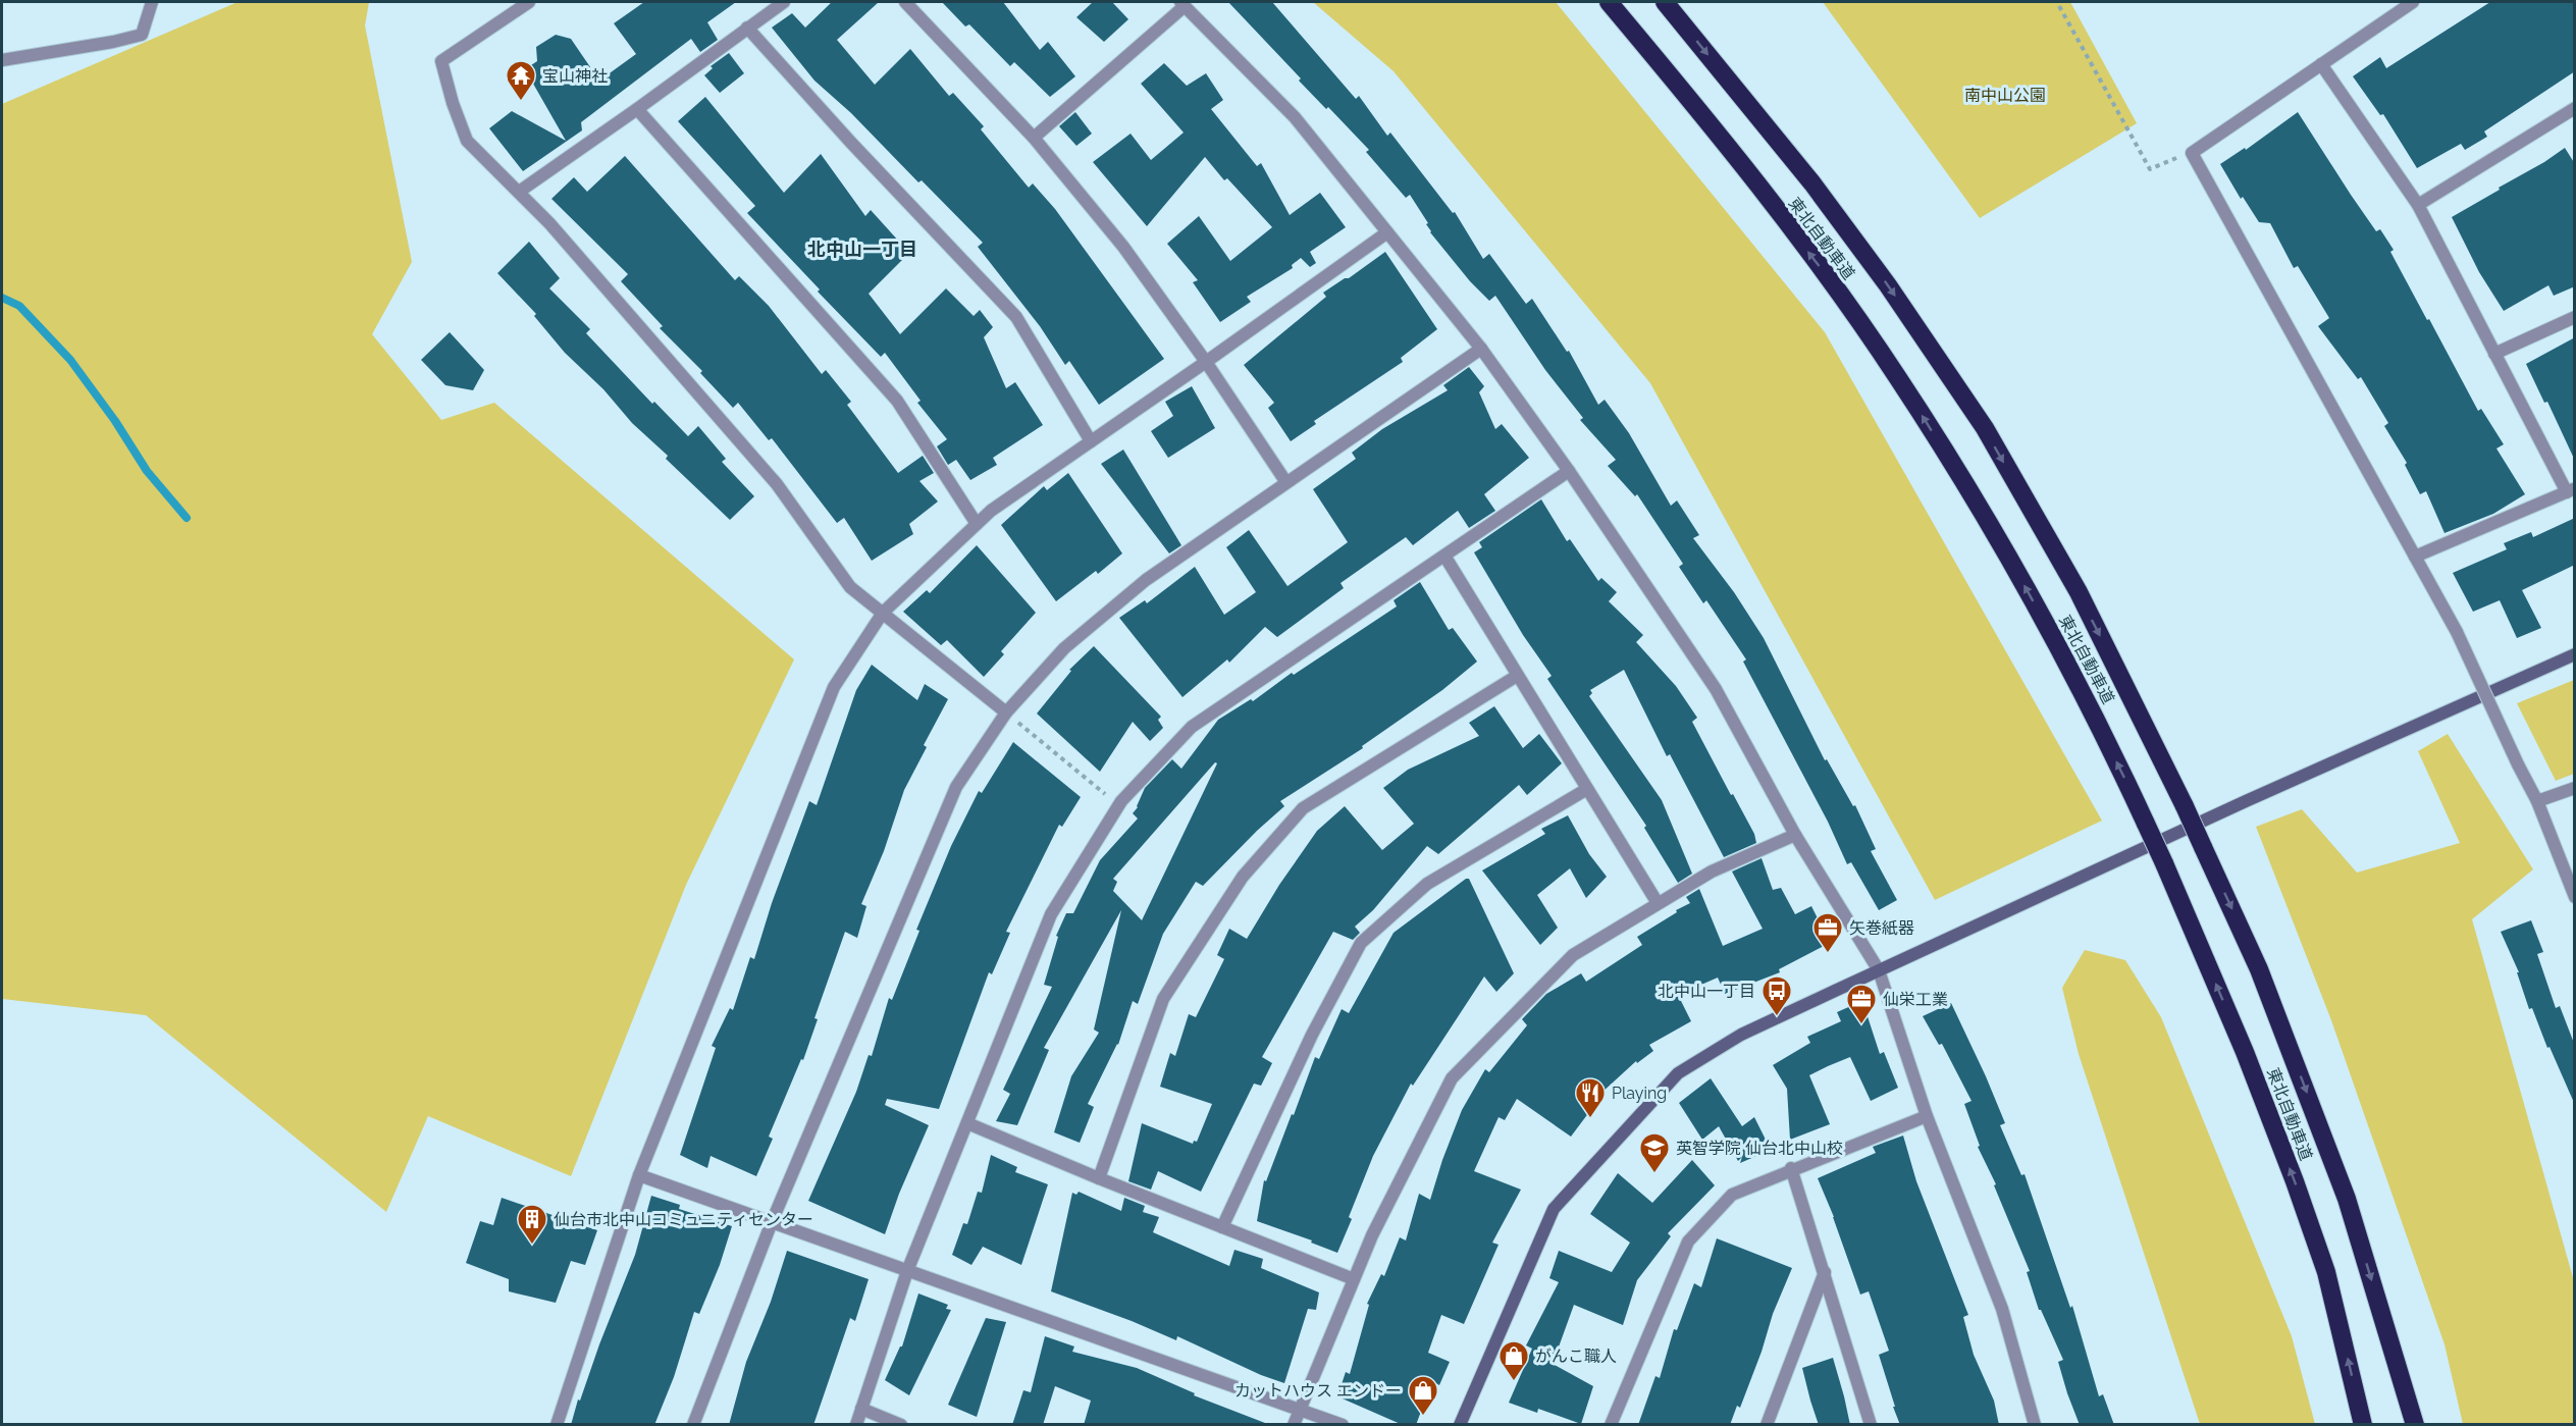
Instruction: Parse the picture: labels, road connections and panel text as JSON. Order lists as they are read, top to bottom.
{
  "streets": {
    "highway": ["東北自動車道"]
  },
  "districts": ["北中山一丁目"],
  "parks": ["南中山公園"],
  "places": {
    "temple": ["宝山神社"],
    "office": ["矢巻紙器", "仙栄工業"],
    "bus stop": ["北中山一丁目"],
    "restaurant": ["Playing"],
    "school or university": ["英智学院 仙台北中山校"],
    "building": ["仙台市北中山コミュニティセンター"],
    "shop": ["がんこ職人", "カットハウス エンドー"]
  }
}
